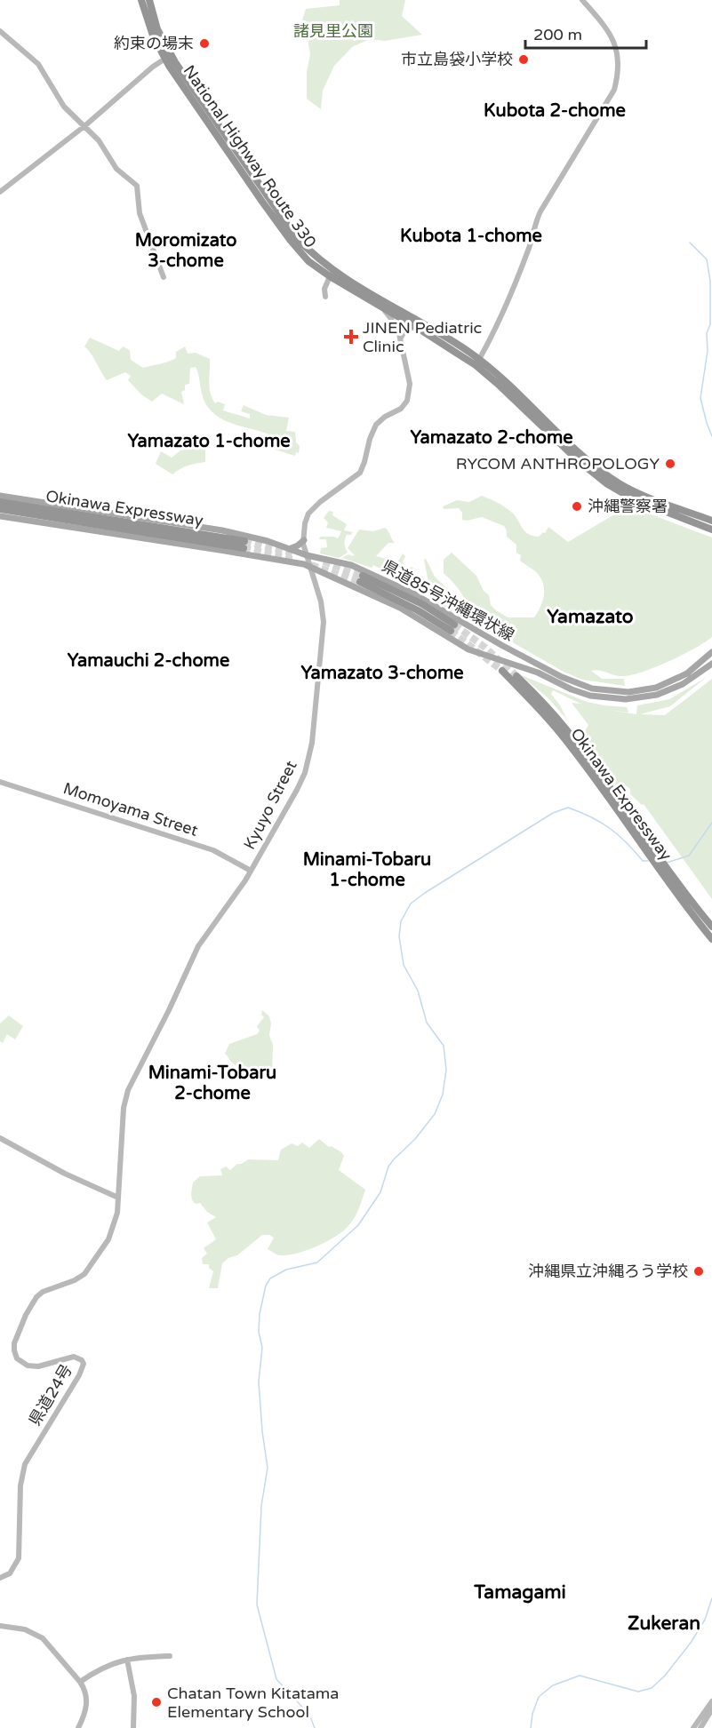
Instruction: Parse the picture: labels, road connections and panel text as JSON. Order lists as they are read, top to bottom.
{
  "streets": {
    "highway": ["National Highway Route 330", "Okinawa Expressway"],
    "main road": [
      "県道85号沖縄環状線",
      "Kyuyo Street",
      "Momoyama Street",
      "県道24号"
    ]
  },
  "crossings": [
    ["National Highway Route 330", "Kyuyo Street"],
    ["県道85号沖縄環状線", "Kyuyo Street"],
    ["Kyuyo Street", "Momoyama Street"],
    ["Kyuyo Street", "県道24号"]
  ],
  "districts": [
    "Kubota 2-chome",
    "Kubota 1-chome",
    "Moromizato 3-chome",
    "Yamazato 2-chome",
    "Yamazato 1-chome",
    "Yamazato",
    "Yamauchi 2-chome",
    "Yamazato 3-chome",
    "Minami-Tobaru 1-chome",
    "Minami-Tobaru 2-chome",
    "Tamagami",
    "Zukeran"
  ],
  "parks": ["諸見里公園"],
  "places": {
    "other": [
      "約束の場末",
      "市立島袋小学校",
      "RYCOM ANTHROPOLOGY",
      "沖縄警察署",
      "沖縄県立沖縄ろう学校",
      "Chatan Town Kitatama Elementary School"
    ],
    "health": ["JINEN Pediatric Clinic"]
  },
  "scale_bar": "200 m"
}
